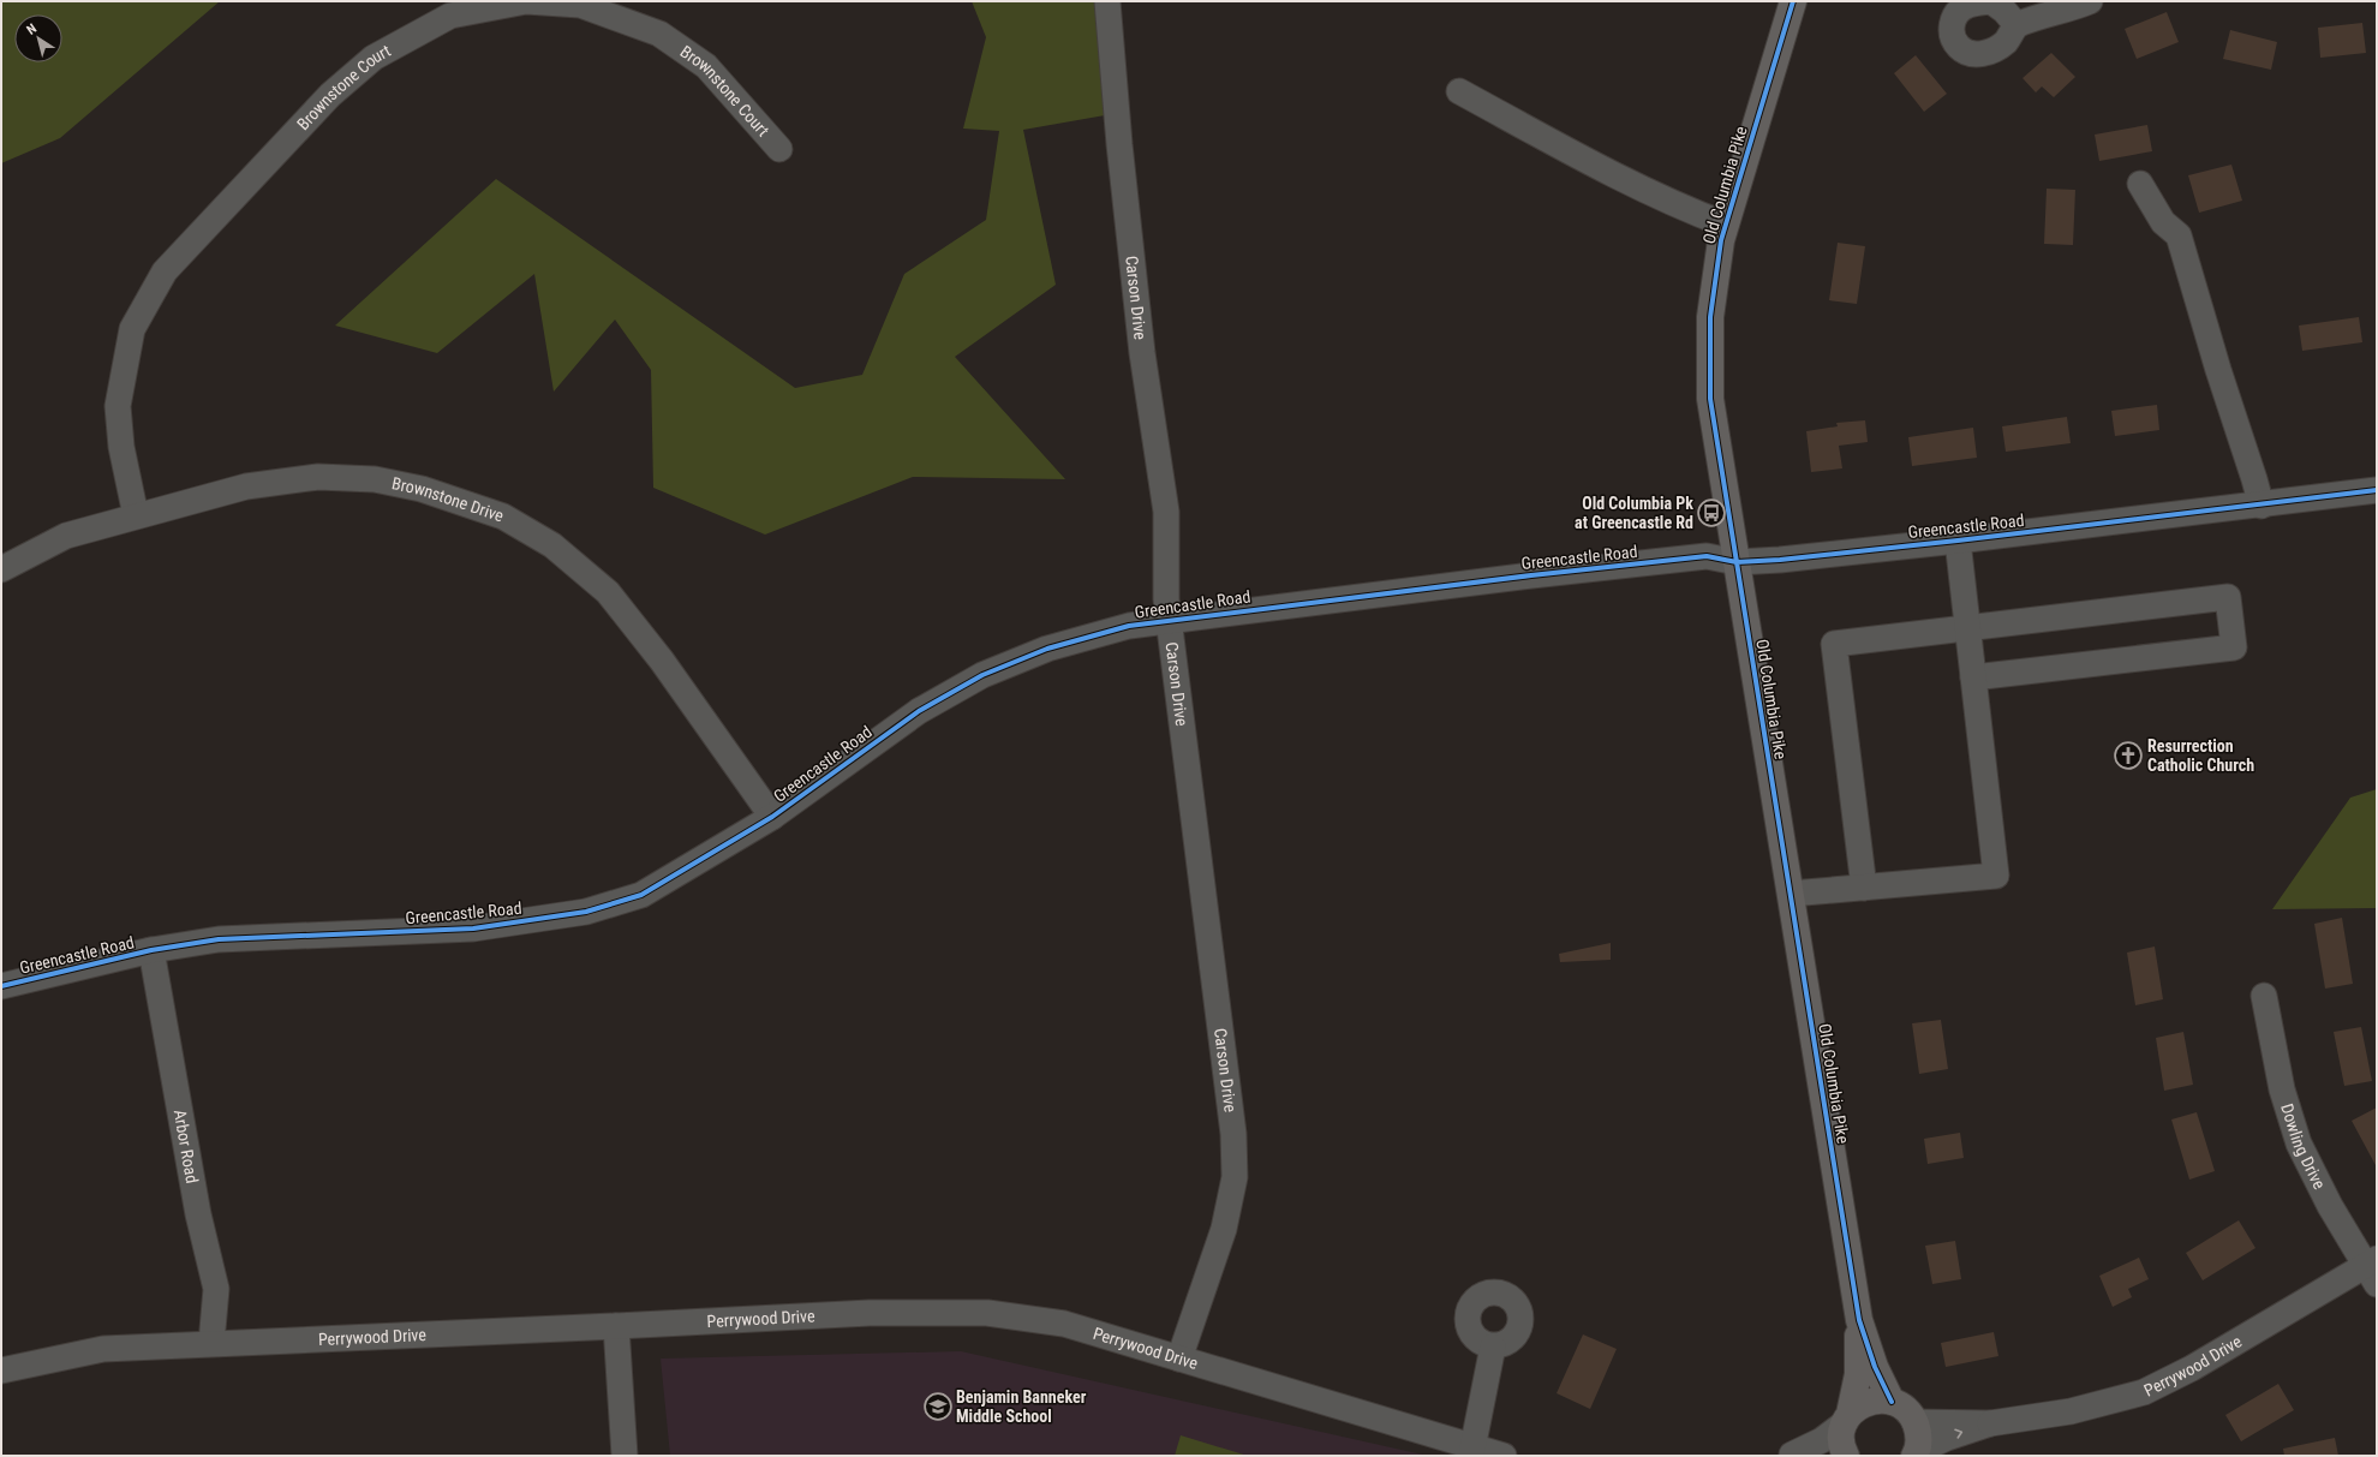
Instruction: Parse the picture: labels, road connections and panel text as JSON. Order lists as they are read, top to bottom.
{
  "streets": {
    "main road": ["Old Columbia Pike"],
    "street": [
      "Brownstone Court",
      "Carson Drive",
      "Brownstone Drive",
      "Greencastle Road",
      "Dowling Drive",
      "Arbor Road",
      "Perrywood Drive"
    ]
  },
  "crossings": [
    ["Brownstone Court", "Brownstone Drive"],
    ["Old Columbia Pike", "Greencastle Road"],
    ["Carson Drive", "Greencastle Road"],
    ["Carson Drive", "Perrywood Drive"],
    ["Brownstone Drive", "Greencastle Road"],
    ["Greencastle Road", "Arbor Road"],
    ["Dowling Drive", "Perrywood Drive"],
    ["Arbor Road", "Perrywood Drive"]
  ],
  "places": {
    "bus stop": ["Old Columbia Pk at Greencastle Rd"],
    "church": ["Resurrection Catholic Church"],
    "school or university": ["Benjamin Banneker Middle School"]
  },
  "north": "top left"
}
